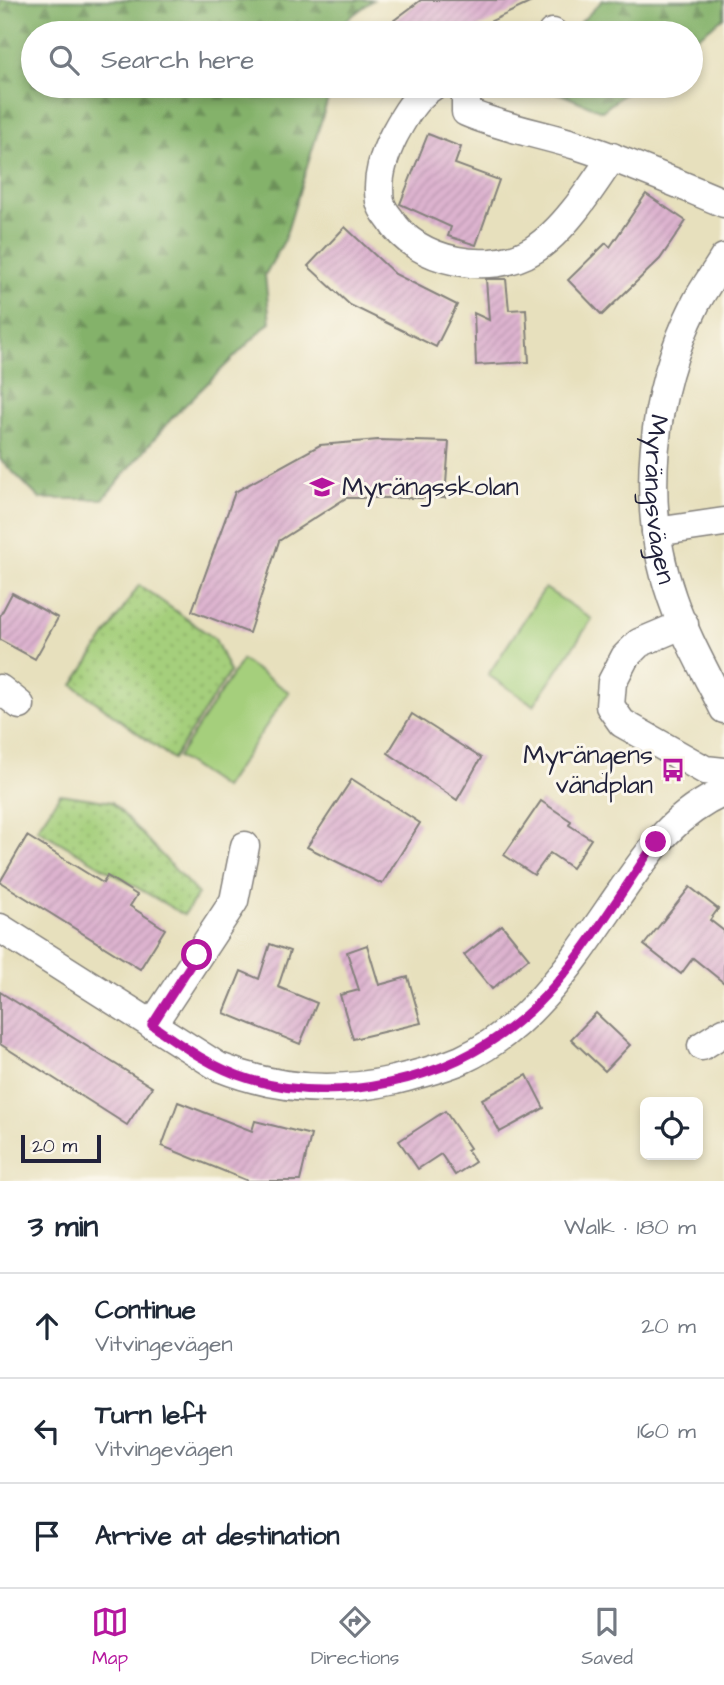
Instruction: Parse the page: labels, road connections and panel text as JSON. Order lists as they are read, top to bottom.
{
  "streets": {
    "street": ["Myrängsvägen"]
  },
  "places": {
    "school or university": ["Myrängsskolan"],
    "bus stop": ["Myrängens vändplan"]
  },
  "scale_bar": "20 m",
  "page": {
    "search": "Search here",
    "scale": "20 m",
    "heading": ["3 min", "Walk · 180 m"],
    "list": [
      ["Continue", "Vitvingevägen", "20 m"],
      ["Turn left", "Vitvingevägen", "160 m"],
      "Arrive at destination"
    ],
    "nav": ["Map", "Directions", "Saved"]
  }
}
